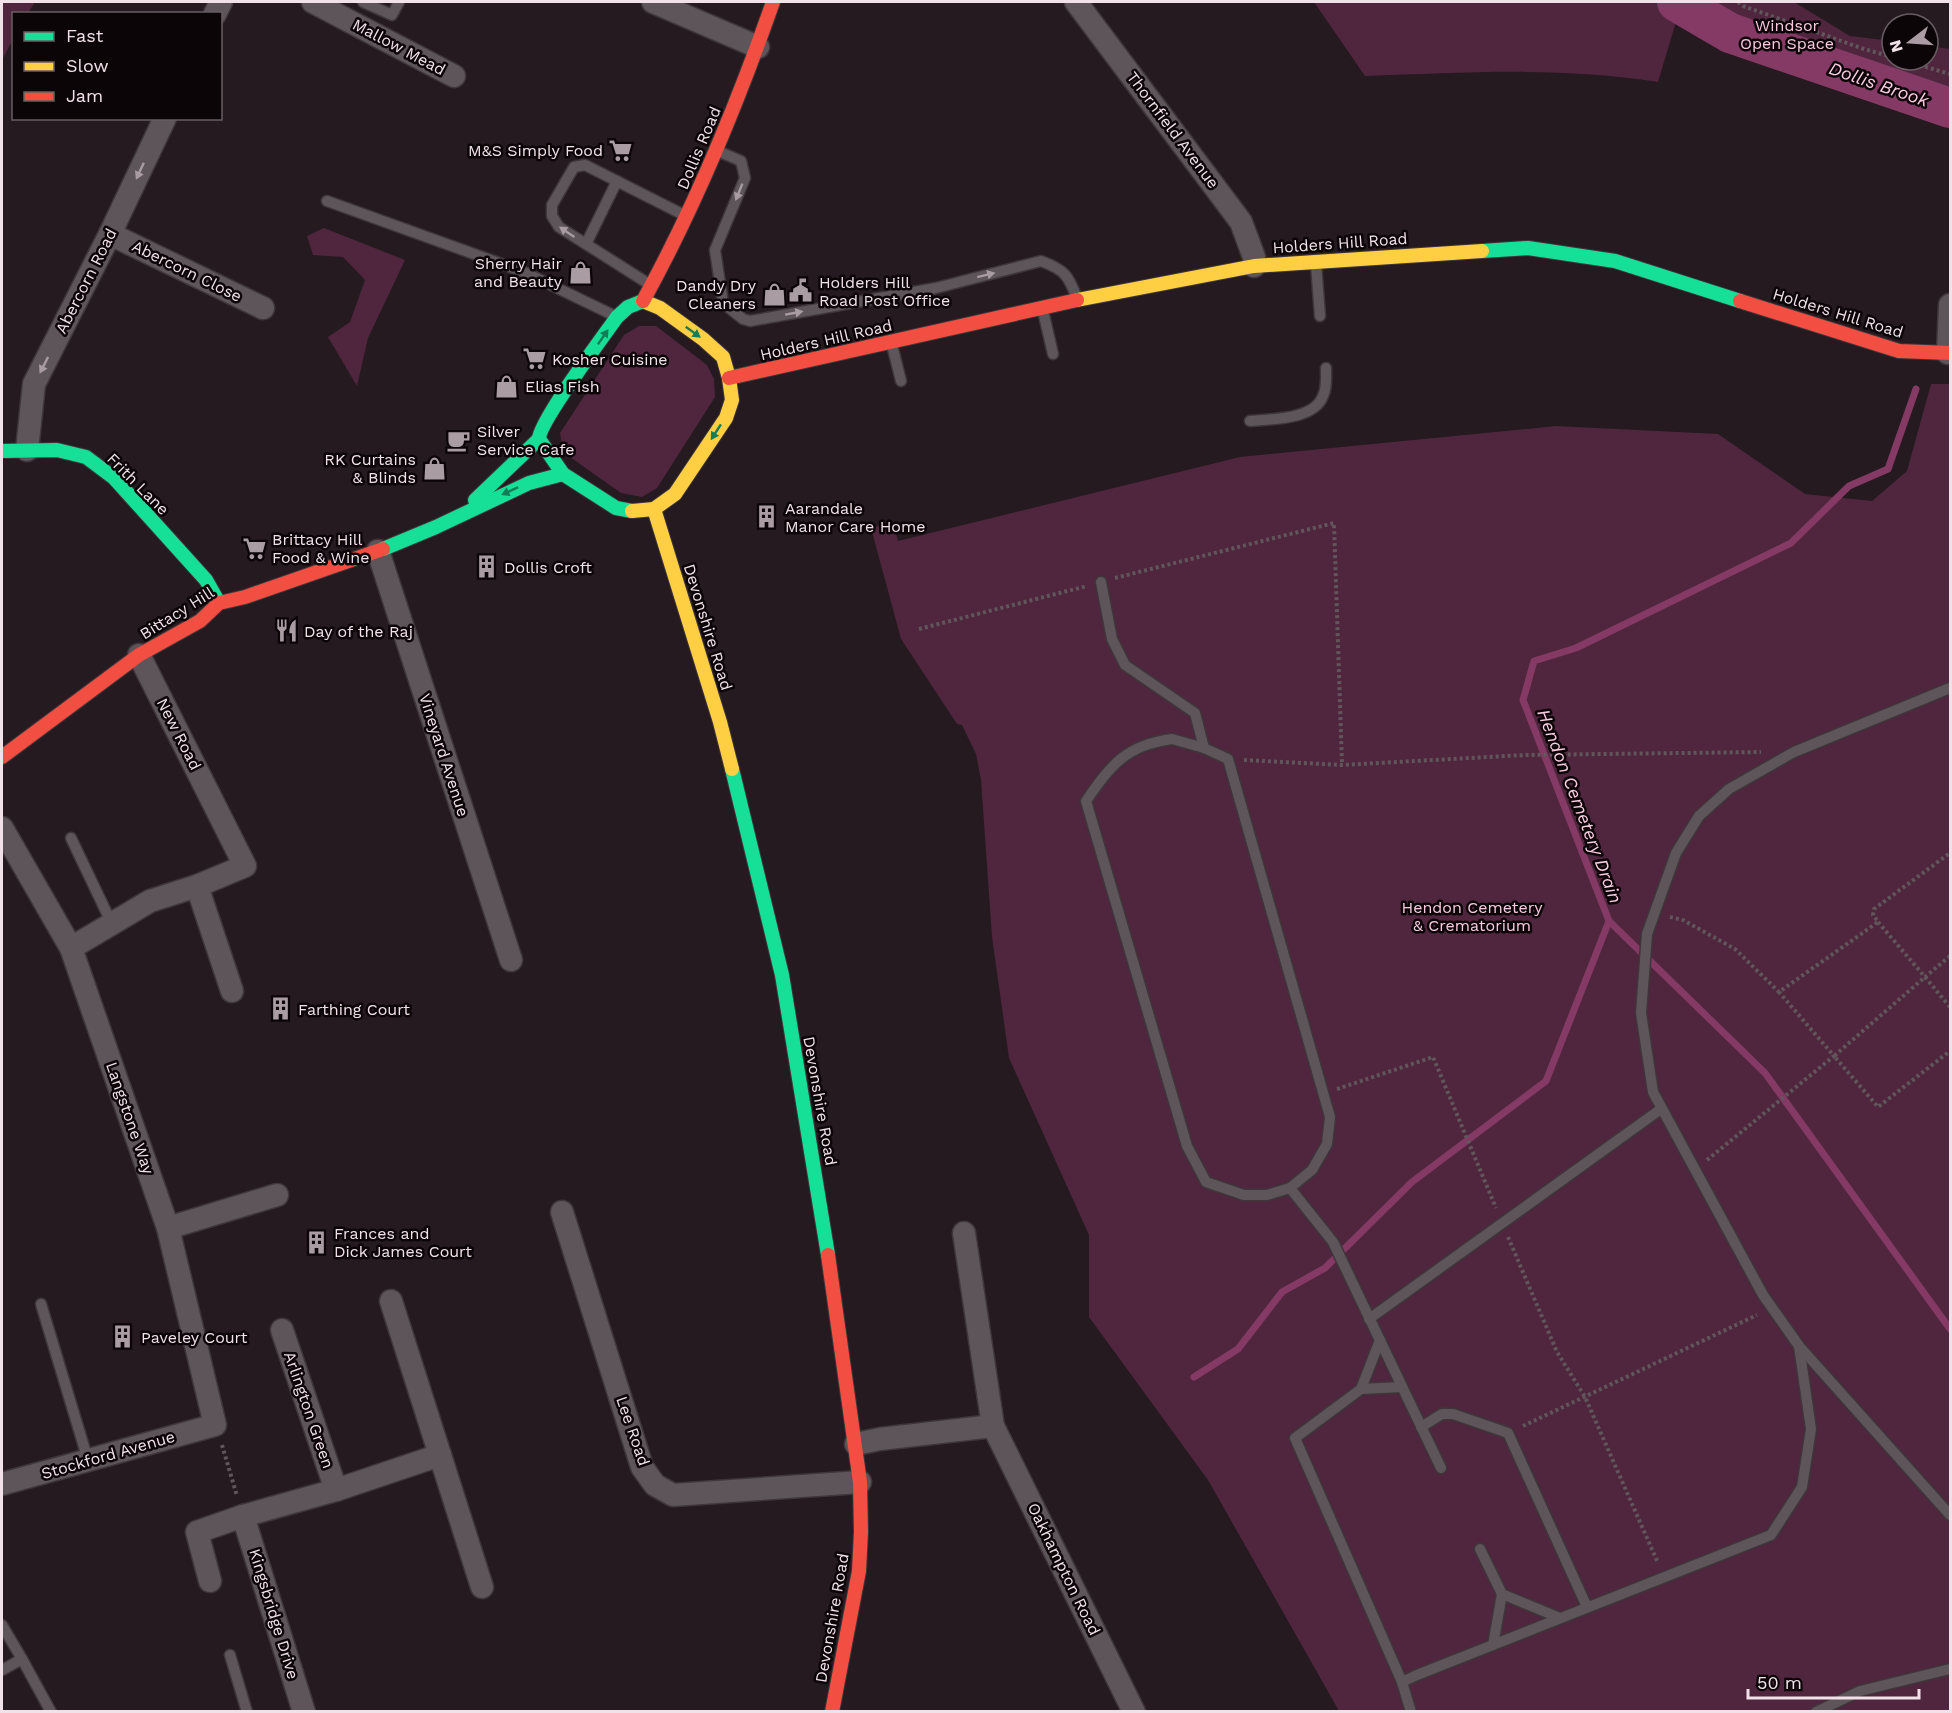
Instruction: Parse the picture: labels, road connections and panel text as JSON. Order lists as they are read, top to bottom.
{
  "streets": {
    "main road": [
      "Dollis Road",
      "Holders Hill Road",
      "Frith Lane",
      "Bittacy Hill",
      "Devonshire Road"
    ],
    "street": [
      "Mallow Mead",
      "Thornfield Avenue",
      "Abercorn Close",
      "Abercorn Road",
      "New Road",
      "Vineyard Avenue",
      "Langstone Way",
      "Arlington Green",
      "Lee Road",
      "Stockford Avenue",
      "Oakhampton Road",
      "Kingsbridge Drive"
    ]
  },
  "crossings": [
    ["Thornfield Avenue", "Holders Hill Road"],
    ["Dollis Road", "Holders Hill Road"],
    ["Dollis Road", "Bittacy Hill"],
    ["Dollis Road", "Devonshire Road"],
    ["Holders Hill Road", "Bittacy Hill"],
    ["Holders Hill Road", "Devonshire Road"],
    ["Abercorn Close", "Abercorn Road"],
    ["Abercorn Road", "Frith Lane"],
    ["Frith Lane", "Bittacy Hill"],
    ["Bittacy Hill", "Devonshire Road"],
    ["Bittacy Hill", "New Road"],
    ["Bittacy Hill", "Vineyard Avenue"],
    ["Devonshire Road", "Lee Road"],
    ["Langstone Way", "Stockford Avenue"],
    ["Arlington Green", "Kingsbridge Drive"]
  ],
  "one_way": ["Abercorn Road"],
  "water": ["Dollis Brook", "Hendon Cemetery Drain"],
  "parks": ["Windsor Open Space", "Hendon Cemetery & Crematorium"],
  "places": {
    "supermarket": ["M&S Simply Food", "Kosher Cuisine", "Brittacy Hill Food & Wine"],
    "shop": [
      "Sherry Hair and Beauty",
      "Dandy Dry Cleaners",
      "Elias Fish",
      "RK Curtains & Blinds"
    ],
    "public building": ["Holders Hill Road Post Office"],
    "cafe": ["Silver Service Cafe"],
    "building": [
      "Aarandale Manor Care Home",
      "Dollis Croft",
      "Farthing Court",
      "Frances and Dick James Court",
      "Paveley Court"
    ],
    "restaurant": ["Day of the Raj"]
  },
  "legend": ["Fast", "Slow", "Jam"],
  "scale_bar": "50 m",
  "north": "left"
}
